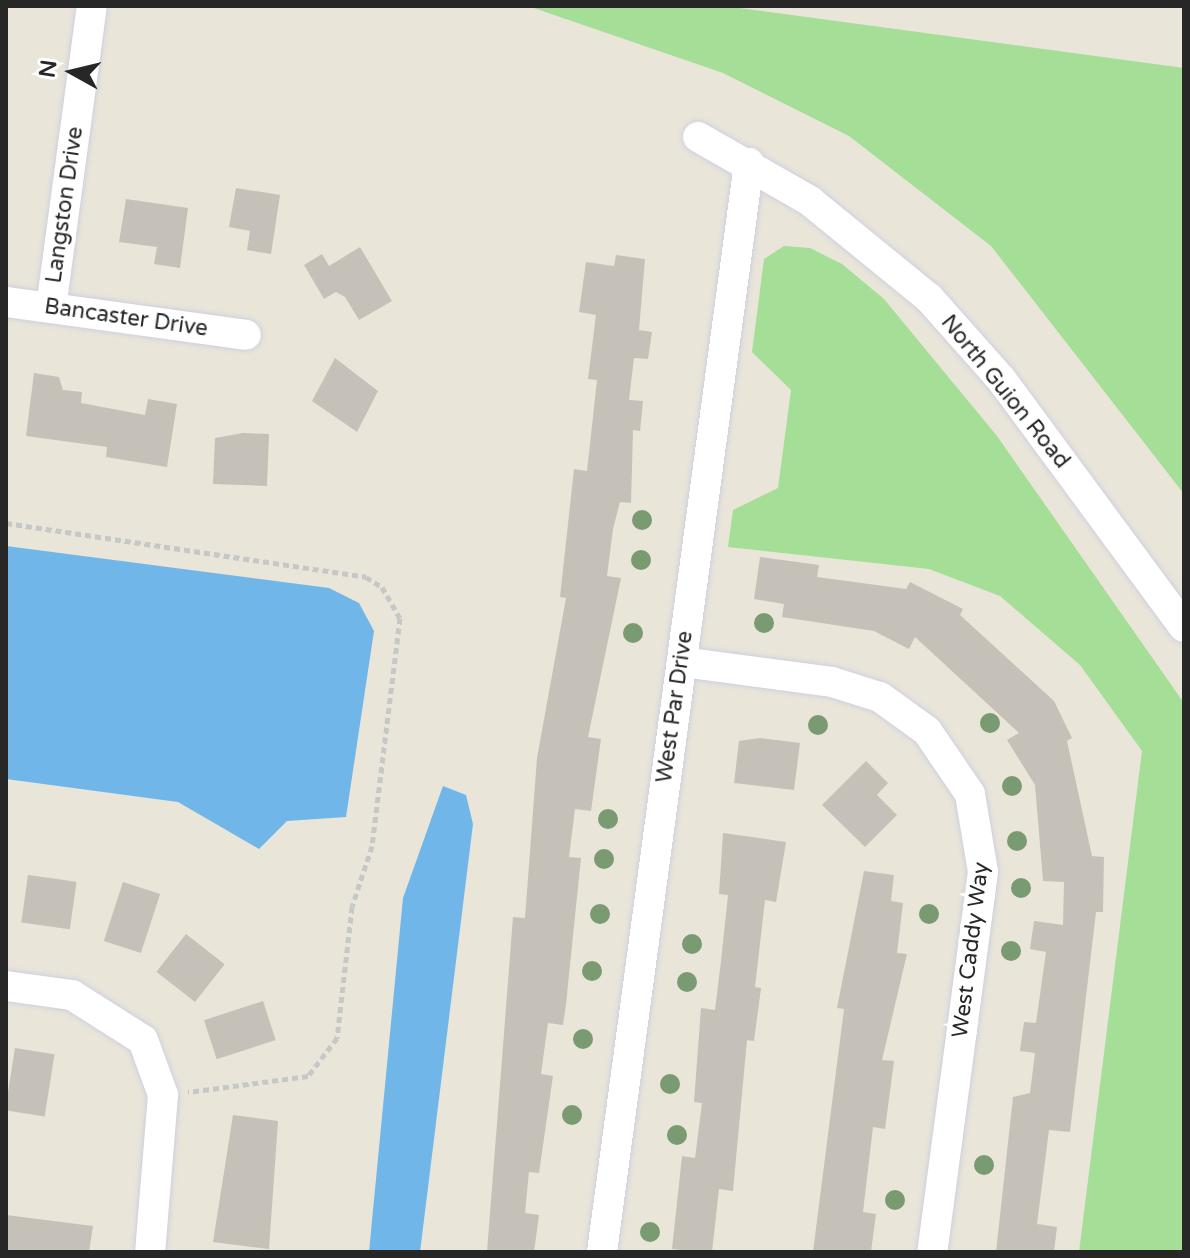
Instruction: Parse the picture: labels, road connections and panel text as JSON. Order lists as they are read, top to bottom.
{
  "streets": {
    "street": [
      "Langston Drive",
      "Bancaster Drive",
      "North Guion Road",
      "West Par Drive",
      "West Caddy Way"
    ]
  },
  "crossings": [
    ["Langston Drive", "Bancaster Drive"],
    ["North Guion Road", "West Par Drive"],
    ["West Par Drive", "West Caddy Way"]
  ],
  "north": "left"
}
